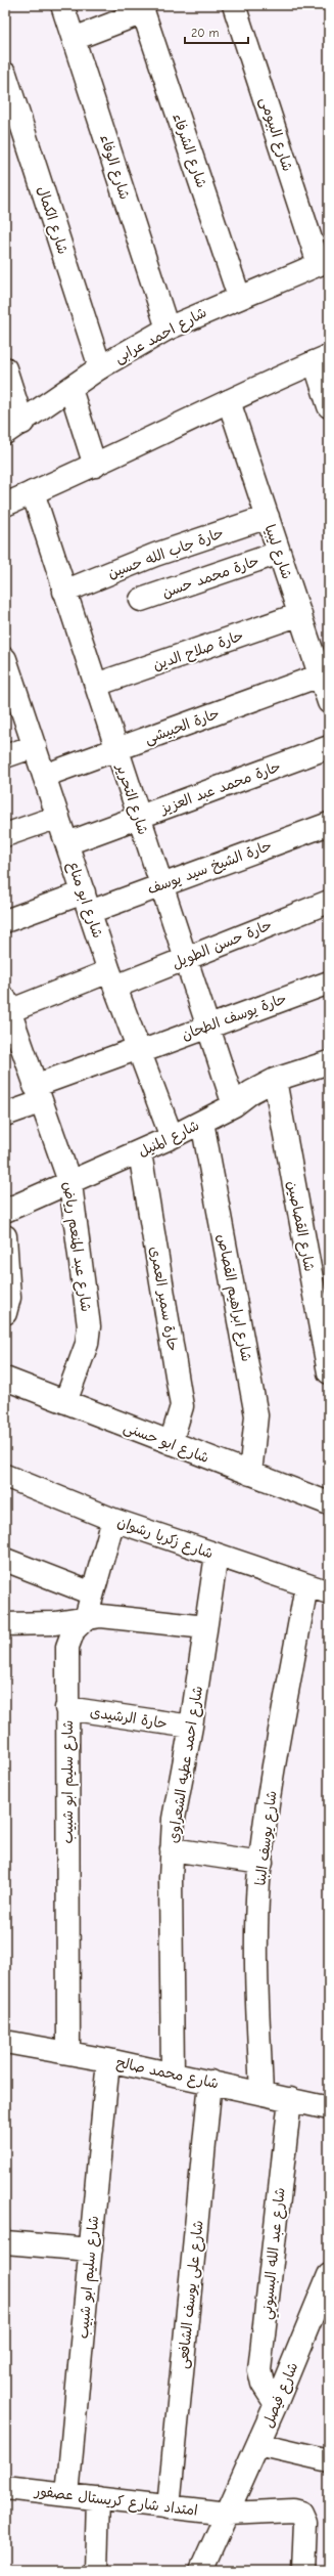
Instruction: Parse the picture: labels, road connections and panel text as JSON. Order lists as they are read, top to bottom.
{
  "streets": {
    "street": [
      "شارع البيومى",
      "شارع الشرفاء",
      "شارع الوفاء",
      "شارع الكمال",
      "شارع احمد عرابى",
      "شارع ليبيا",
      "حارة جاب الله حسين",
      "حارة محمد حسن",
      "حارة صلاح الدين",
      "حارة الحبيشى",
      "حارة محمد عبد العزيز",
      "شارع التحرير",
      "حارة الشيخ سيد يوسف",
      "شارع ابو مناع",
      "حارة حسن الطويل",
      "حارة يوسف الطحان",
      "شارع المنيل",
      "شارع القصاصين",
      "شارع عبد المنعم رياض",
      "شارع ابراهيم القصاص",
      "حارة سمير العمرى",
      "شارع ابو حسنى",
      "شارع زكريا رشوان",
      "حارة الرشيدى",
      "شارع احمد عطيه الشعراوى",
      "شارع سليم ابو شبيب",
      "شارع يوسف البنا",
      "شارع محمد صالح",
      "شارع عبد الله البسيوني",
      "شارع على يوسف الشافعى",
      "شارع فيصل",
      "امتداد شارع كريستال عصفور"
    ]
  },
  "crossings": [
    ["شارع البيومى", "شارع احمد عرابى"],
    ["شارع الشرفاء", "شارع احمد عرابى"],
    ["شارع الوفاء", "شارع احمد عرابى"],
    ["شارع الكمال", "شارع احمد عرابى"],
    ["شارع ليبيا", "حارة جاب الله حسين"],
    ["شارع ليبيا", "حارة محمد حسن"],
    ["شارع ليبيا", "حارة صلاح الدين"],
    ["شارع ليبيا", "حارة الحبيشى"],
    ["حارة جاب الله حسين", "شارع التحرير"],
    ["حارة صلاح الدين", "شارع التحرير"],
    ["حارة الحبيشى", "شارع التحرير"],
    ["حارة الحبيشى", "شارع ابو مناع"],
    ["حارة محمد عبد العزيز", "شارع التحرير"],
    ["حارة محمد عبد العزيز", "شارع ابو مناع"],
    ["شارع التحرير", "حارة الشيخ سيد يوسف"],
    ["شارع التحرير", "حارة حسن الطويل"],
    ["شارع التحرير", "حارة يوسف الطحان"],
    ["شارع التحرير", "شارع المنيل"],
    ["حارة الشيخ سيد يوسف", "شارع ابو مناع"],
    ["شارع ابو مناع", "حارة حسن الطويل"],
    ["شارع ابو مناع", "حارة يوسف الطحان"],
    ["شارع ابو مناع", "شارع المنيل"],
    ["حارة حسن الطويل", "شارع عبد المنعم رياض"],
    ["حارة يوسف الطحان", "شارع عبد المنعم رياض"],
    ["شارع المنيل", "شارع القصاصين"],
    ["شارع المنيل", "شارع عبد المنعم رياض"],
    ["شارع المنيل", "شارع ابراهيم القصاص"],
    ["شارع المنيل", "حارة سمير العمرى"],
    ["شارع عبد المنعم رياض", "شارع ابو حسنى"],
    ["شارع ابراهيم القصاص", "شارع ابو حسنى"],
    ["حارة سمير العمرى", "شارع ابو حسنى"],
    ["شارع زكريا رشوان", "شارع احمد عطيه الشعراوى"],
    ["شارع زكريا رشوان", "شارع سليم ابو شبيب"],
    ["شارع زكريا رشوان", "شارع يوسف البنا"],
    ["حارة الرشيدى", "شارع احمد عطيه الشعراوى"],
    ["حارة الرشيدى", "شارع سليم ابو شبيب"],
    ["شارع احمد عطيه الشعراوى", "شارع محمد صالح"],
    ["شارع سليم ابو شبيب", "شارع محمد صالح"],
    ["شارع سليم ابو شبيب", "امتداد شارع كريستال عصفور"],
    ["شارع يوسف البنا", "شارع محمد صالح"],
    ["شارع محمد صالح", "شارع عبد الله البسيوني"],
    ["شارع محمد صالح", "شارع على يوسف الشافعى"],
    ["شارع عبد الله البسيوني", "شارع فيصل"],
    ["شارع على يوسف الشافعى", "امتداد شارع كريستال عصفور"],
    ["شارع فيصل", "امتداد شارع كريستال عصفور"]
  ],
  "scale_bar": "20 m"
}
